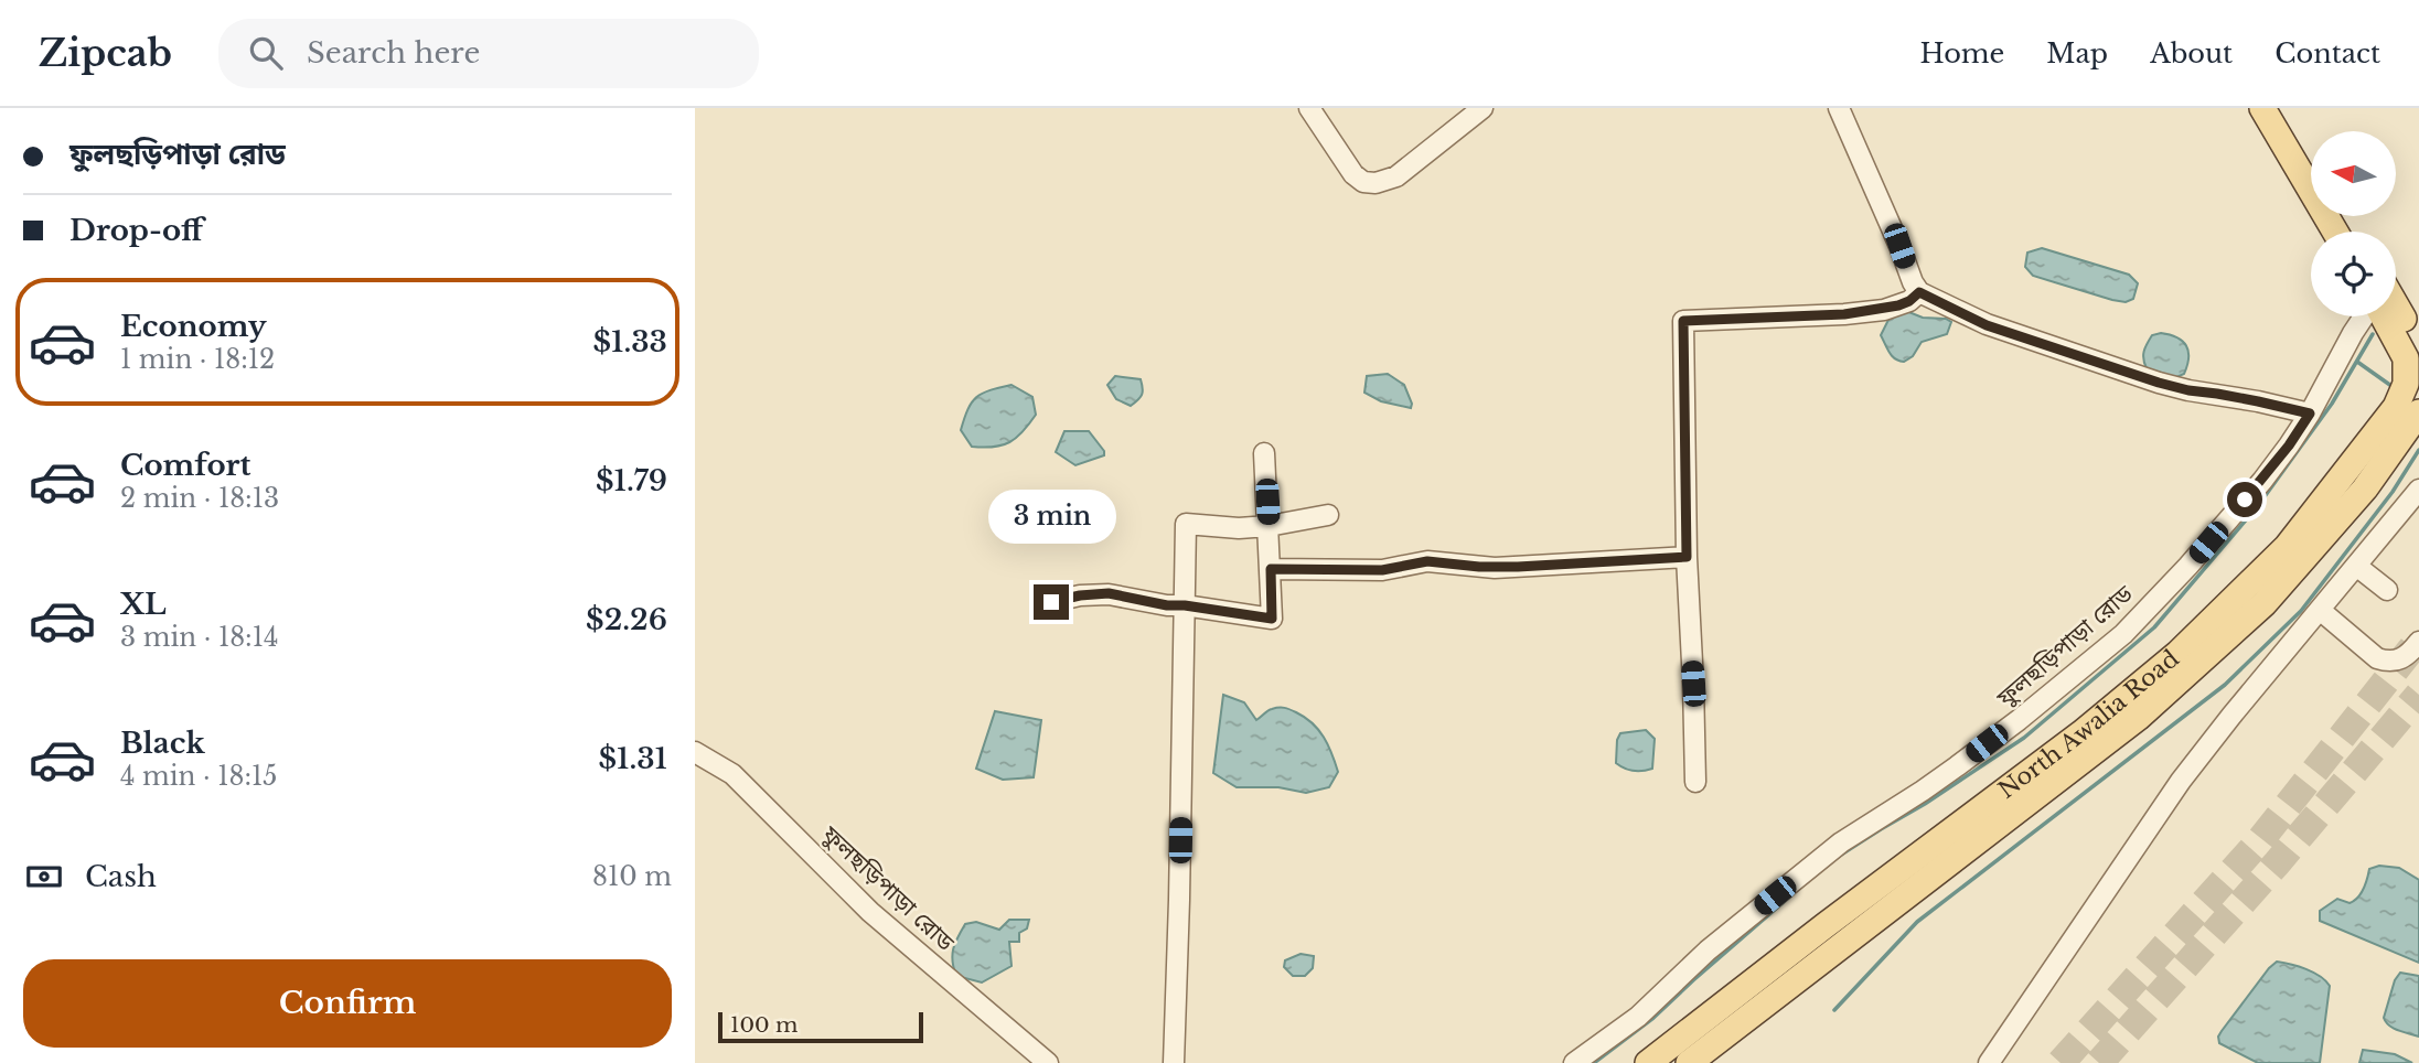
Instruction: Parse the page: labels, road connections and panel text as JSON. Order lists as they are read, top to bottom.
{
  "streets": {
    "main road": ["North Awalia Road"],
    "street": ["ফুলছড়িপাড়া রোড"]
  },
  "scale_bar": "100 m",
  "north": "left",
  "page": {
    "header": "Zipcab",
    "search": "Search here",
    "nav": [
      "Home",
      "Map",
      "About",
      "Contact"
    ],
    "banner": ["ফুলছড়িপাড়া রোড", "Drop-off"],
    "list": [
      {
        "name": "Economy",
        "note": "1 min · 18:12",
        "value": "$1.33"
      },
      {
        "name": "Comfort",
        "note": "2 min · 18:13",
        "value": "$1.79"
      },
      {
        "name": "XL",
        "note": "3 min · 18:14",
        "value": "$2.26"
      },
      {
        "name": "Black",
        "note": "4 min · 18:15",
        "value": "$1.31"
      }
    ],
    "bubble": "3 min",
    "pay": ["Cash", "810 m"],
    "buttons": "Confirm",
    "scale": "100 m"
  }
}
